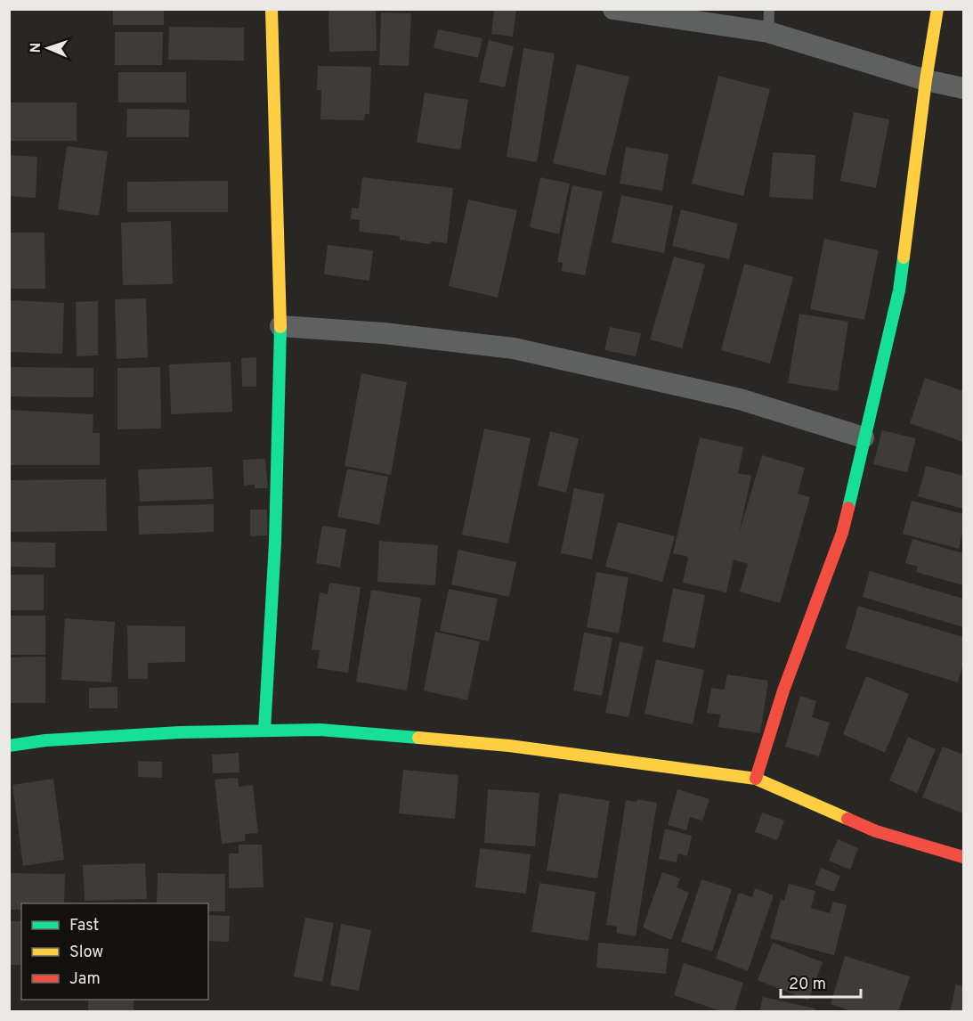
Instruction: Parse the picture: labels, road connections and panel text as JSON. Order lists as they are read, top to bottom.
{
  "legend": ["Fast", "Slow", "Jam"],
  "scale_bar": "20 m",
  "north": "left"
}
